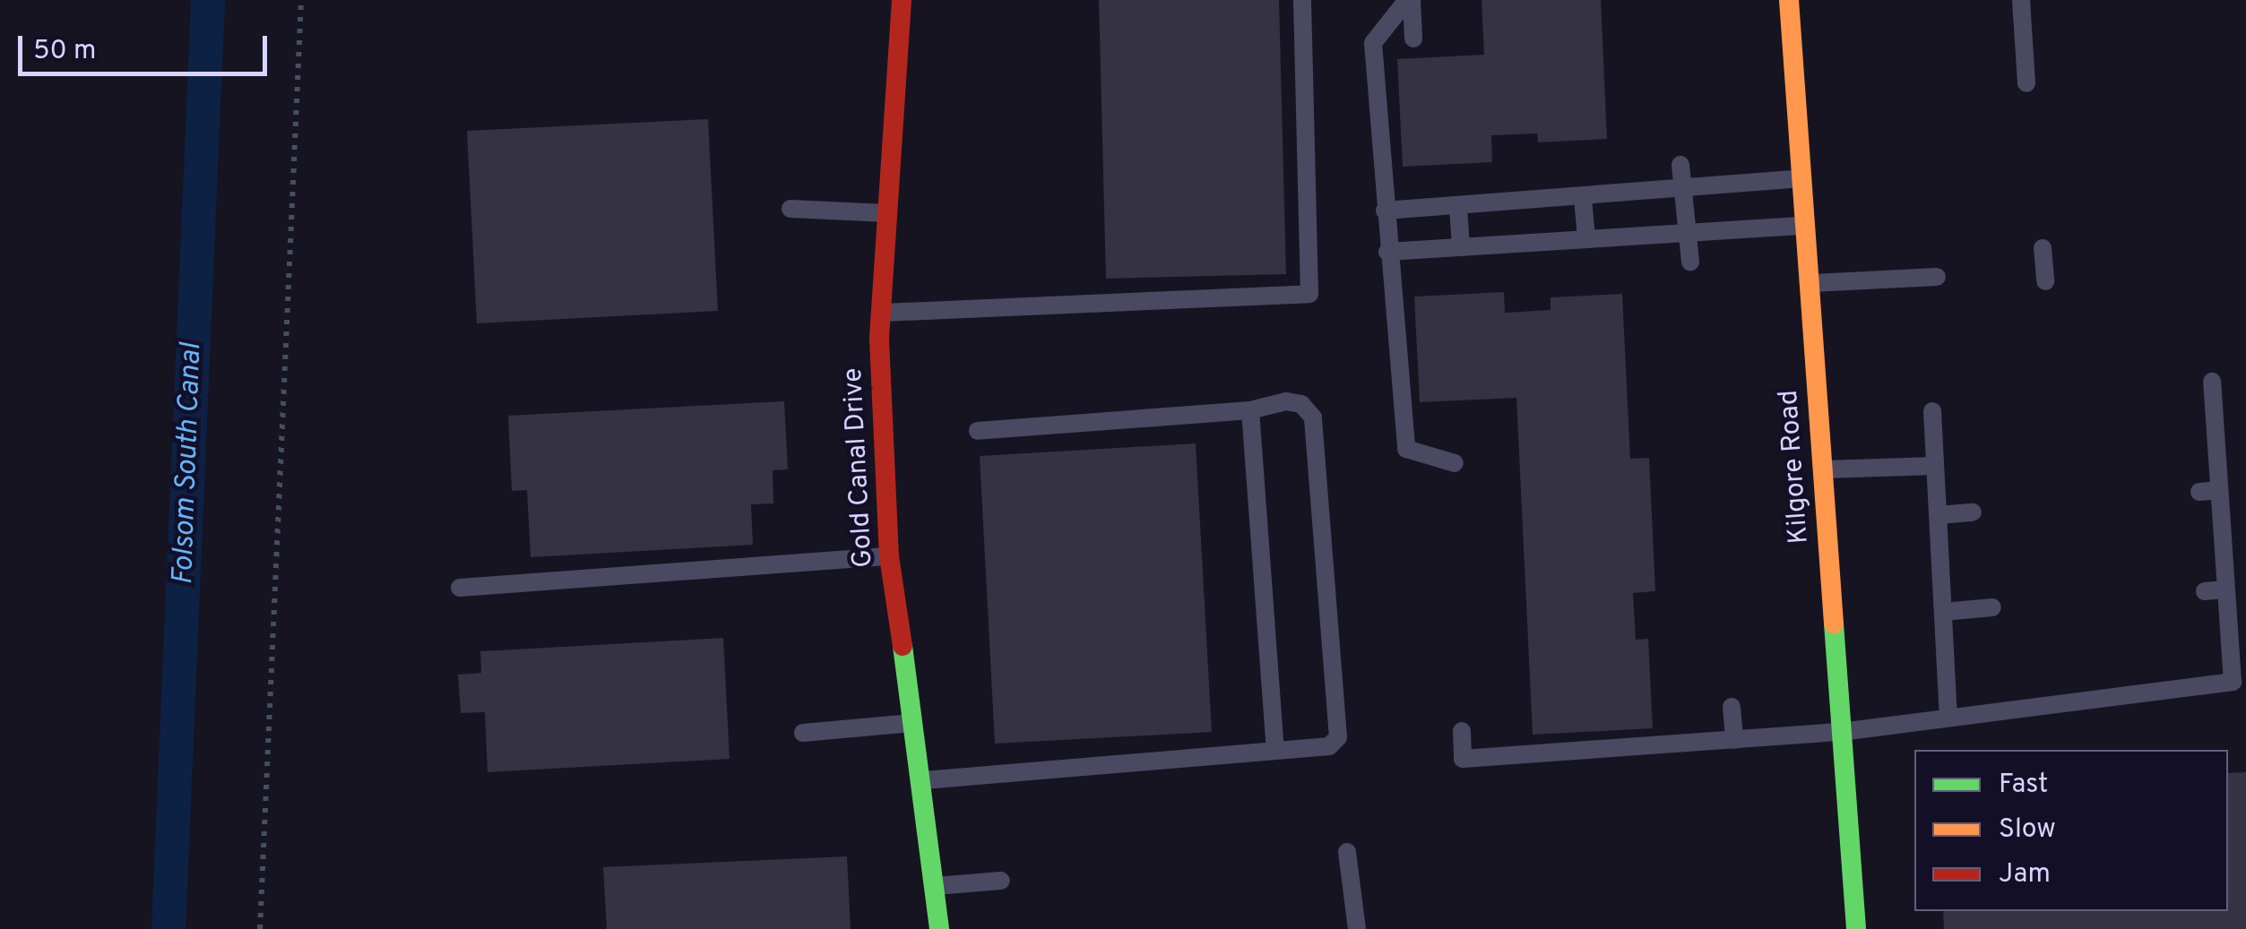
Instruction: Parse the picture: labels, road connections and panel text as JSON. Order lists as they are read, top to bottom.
{
  "streets": {
    "street": ["Kilgore Road", "Gold Canal Drive"]
  },
  "water": ["Folsom South Canal"],
  "legend": ["Fast", "Slow", "Jam"],
  "scale_bar": "50 m"
}
